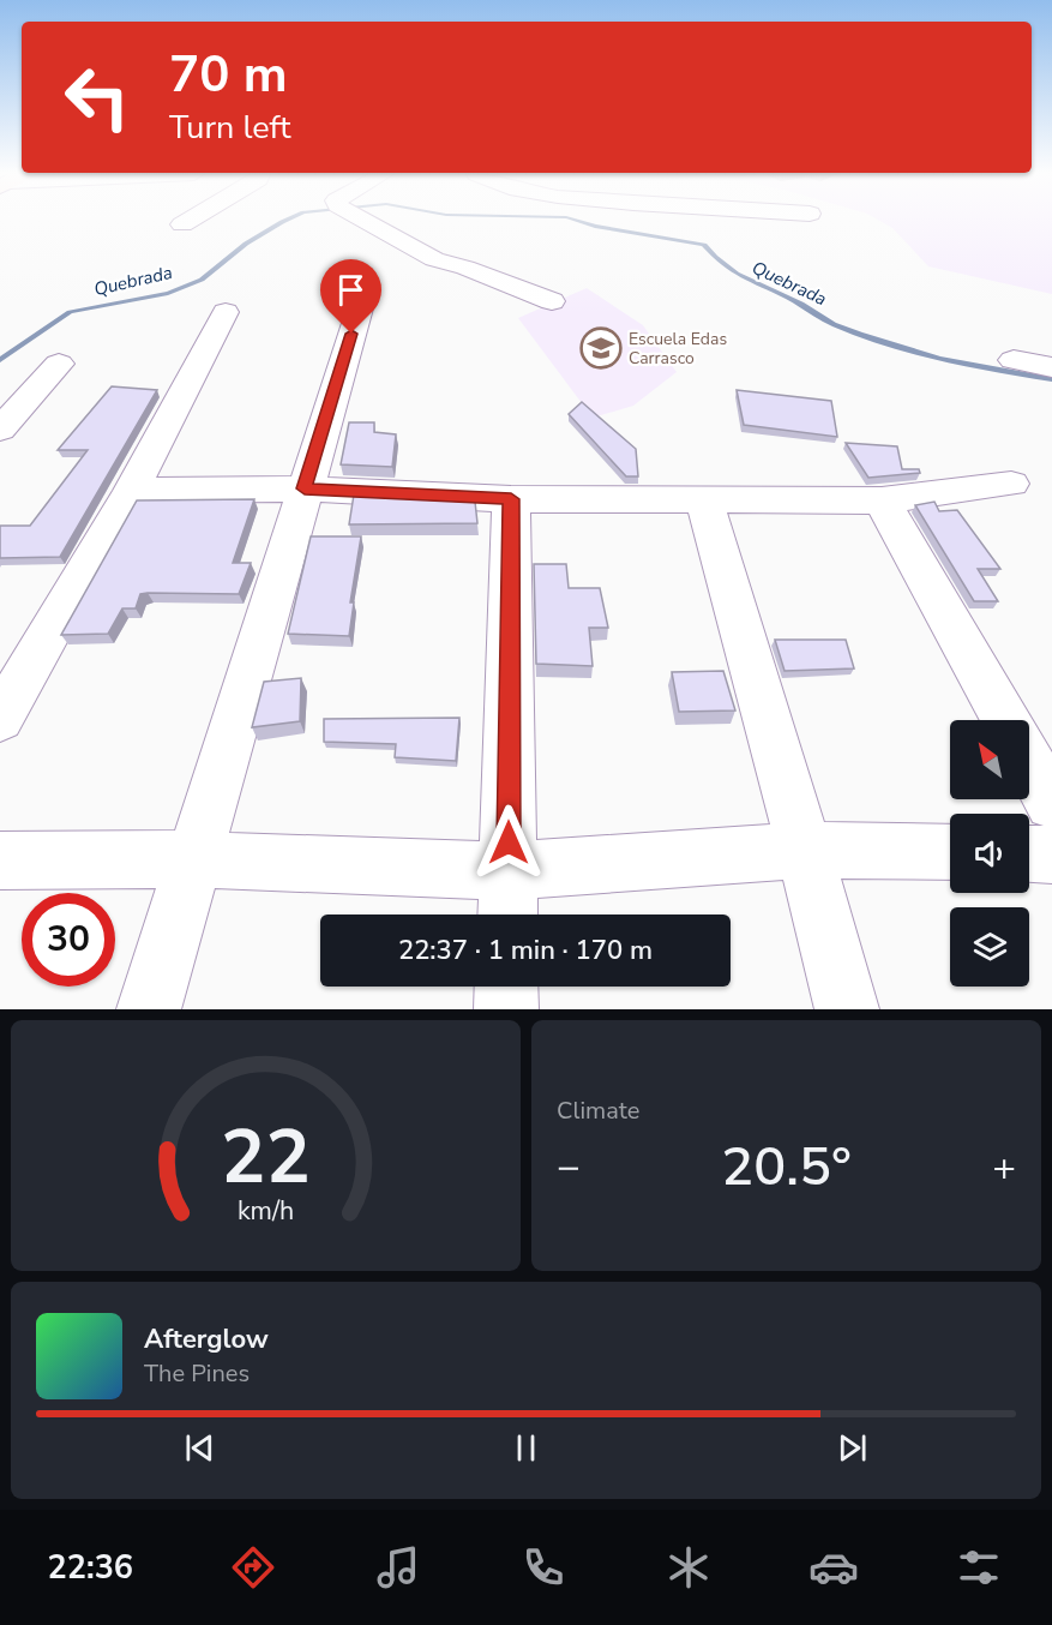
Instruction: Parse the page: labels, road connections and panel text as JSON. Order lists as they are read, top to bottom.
{
  "water": ["Quebrada"],
  "places": {
    "school or university": ["Escuela Edas Carrasco"]
  },
  "north": "top left",
  "page": {
    "turn": ["70 m", "Turn left"],
    "limit": "30",
    "trip": "22:37 · 1 min · 170 m",
    "tile": "Climate",
    "heat": ["−", "20.5°", "+"],
    "song": ["Afterglow", "The Pines"],
    "tabs": "22:36",
    "gauge": ["22", "km/h"]
  }
}
